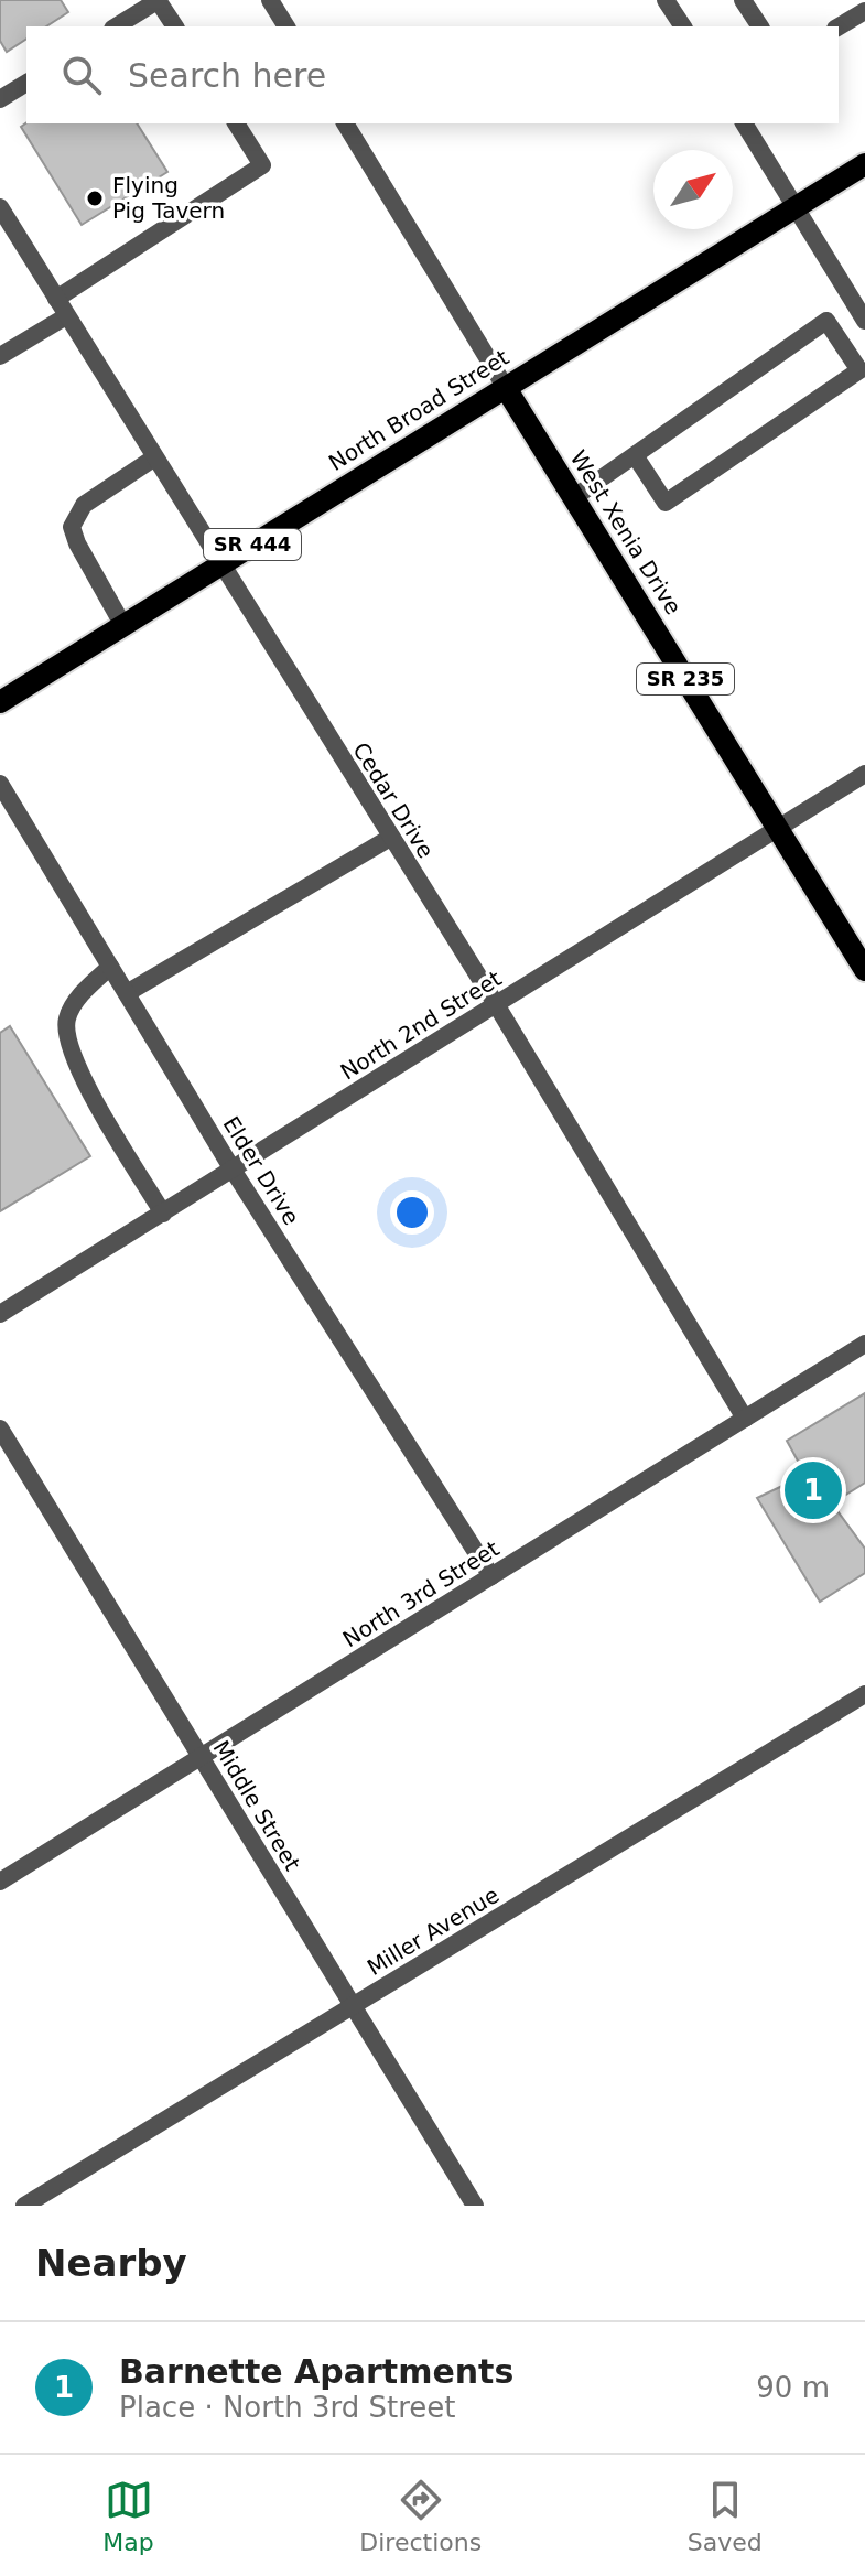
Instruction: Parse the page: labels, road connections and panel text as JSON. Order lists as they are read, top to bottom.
{
  "streets": {
    "main road": [
      "North Broad Street",
      "West Xenia Drive",
      "SR 444",
      "SR 235"
    ],
    "street": [
      "Cedar Drive",
      "North 2nd Street",
      "Elder Drive",
      "North 3rd Street",
      "Middle Street",
      "Miller Avenue"
    ]
  },
  "crossings": [
    ["North Broad Street", "West Xenia Drive"],
    ["North Broad Street", "Cedar Drive"],
    ["West Xenia Drive", "North 2nd Street"],
    ["Cedar Drive", "North 2nd Street"],
    ["Cedar Drive", "North 3rd Street"],
    ["North 2nd Street", "Elder Drive"],
    ["Elder Drive", "North 3rd Street"],
    ["North 3rd Street", "Middle Street"],
    ["Middle Street", "Miller Avenue"]
  ],
  "places": ["Flying Pig Tavern"],
  "north": "top right",
  "page": {
    "search": "Search here",
    "pins": "1",
    "heading": "Nearby",
    "list": [
      {
        "mark": "1",
        "name": "Barnette Apartments",
        "note": "Place · North 3rd Street",
        "value": "90 m"
      }
    ],
    "nav": ["Map", "Directions", "Saved"]
  }
}
